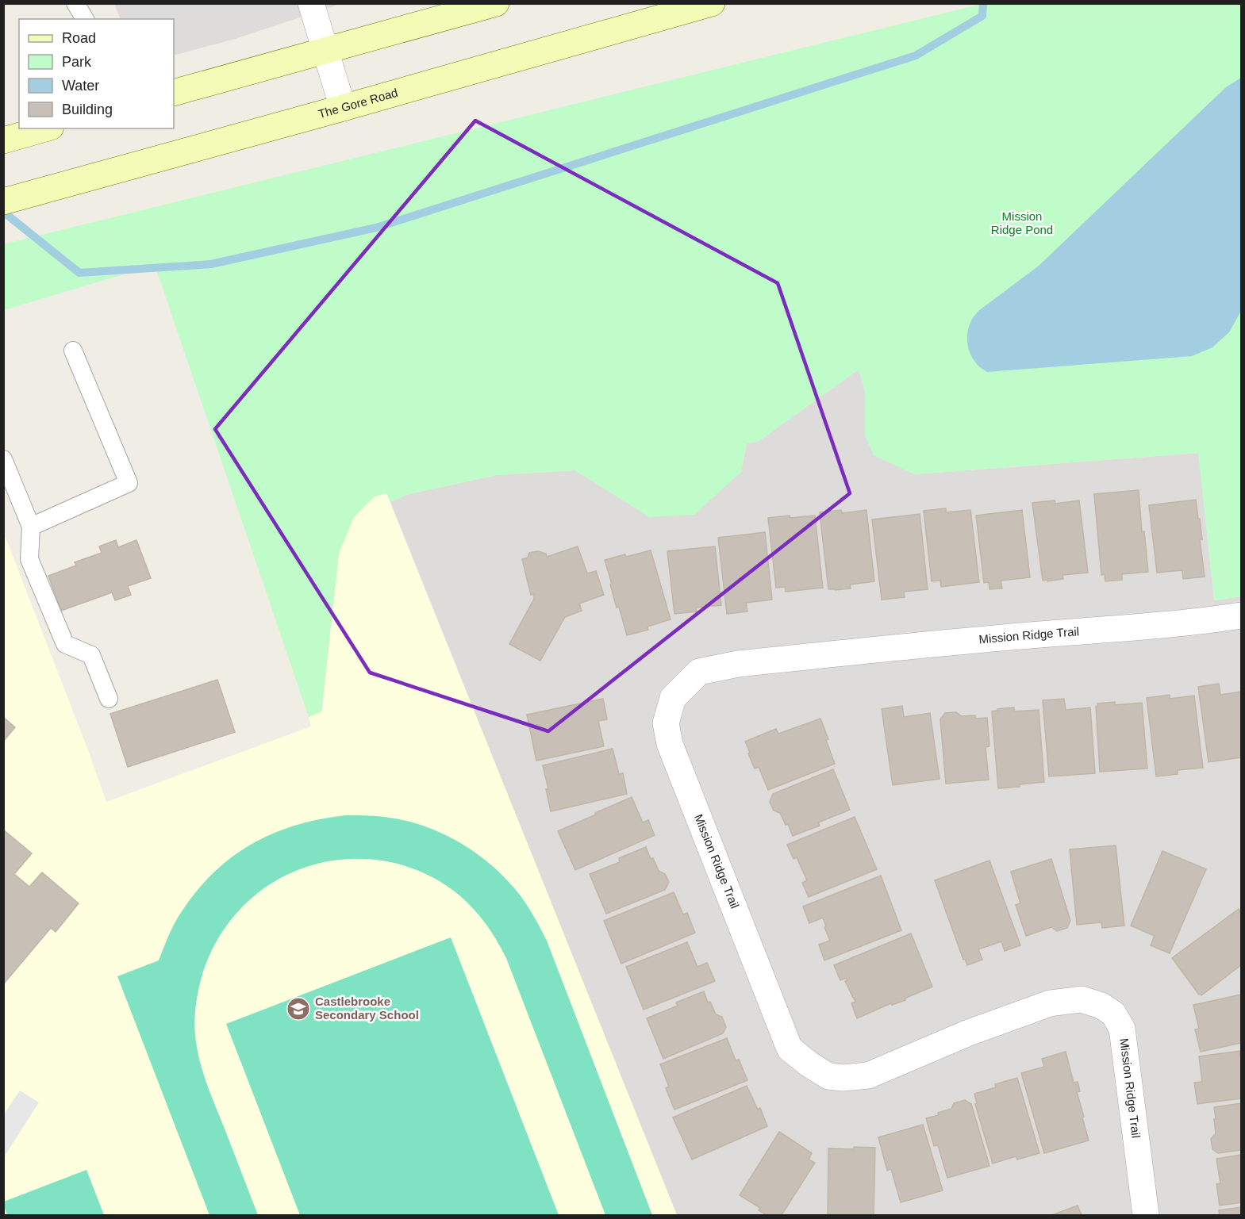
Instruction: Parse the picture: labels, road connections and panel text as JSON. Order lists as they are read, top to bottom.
{
  "streets": {
    "main road": ["The Gore Road"],
    "street": ["Mission Ridge Trail"]
  },
  "parks": ["Mission Ridge Pond"],
  "places": {
    "school or university": ["Castlebrooke Secondary School"]
  },
  "legend": [
    "Road",
    "Park",
    "Water",
    "Building"
  ]
}
